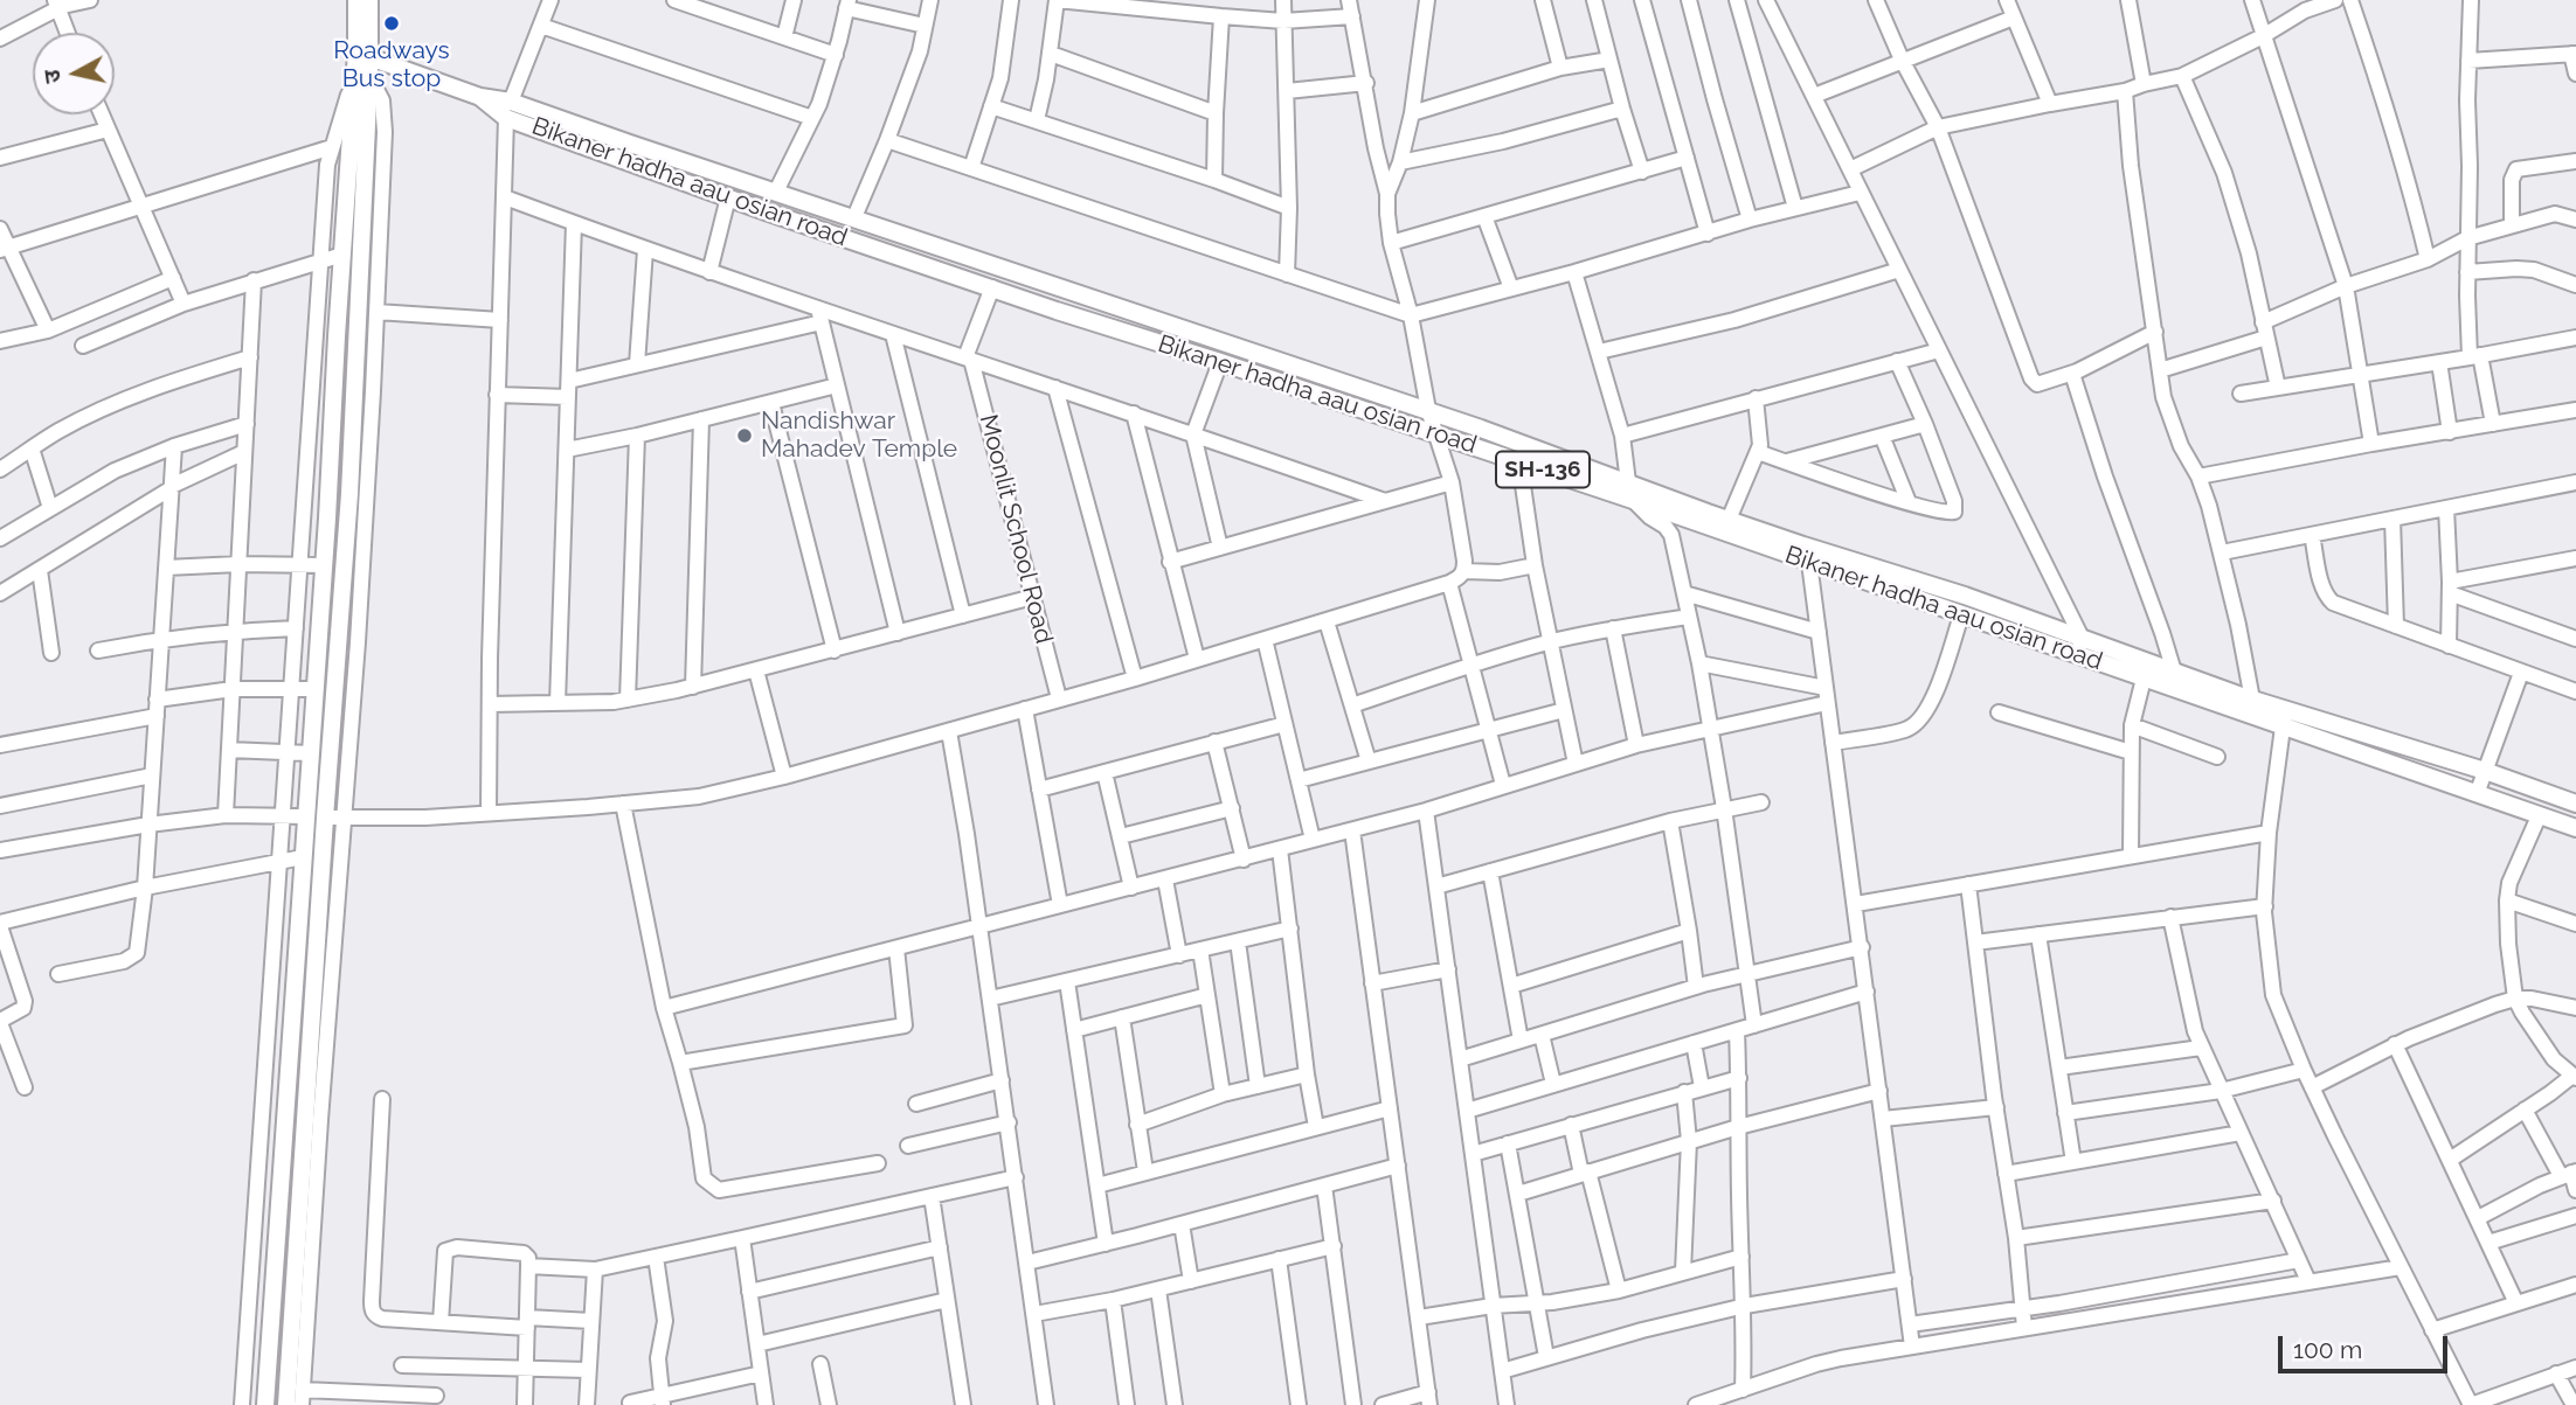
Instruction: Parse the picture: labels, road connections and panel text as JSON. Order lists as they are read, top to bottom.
{
  "streets": {
    "main road": ["Bikaner hadha aau osian road", "SH-136"],
    "street": ["Moonlit School Road"]
  },
  "places": ["Roadways Bus stop", "Nandishwar Mahadev Temple"],
  "scale_bar": "100 m",
  "north": "left"
}
